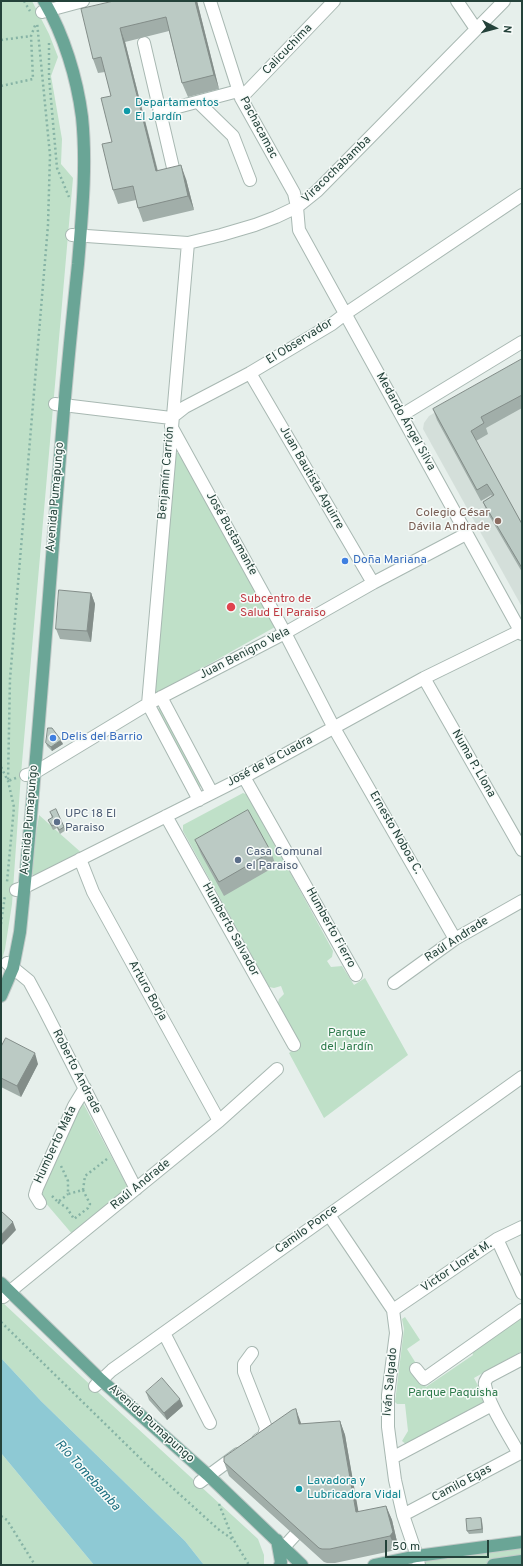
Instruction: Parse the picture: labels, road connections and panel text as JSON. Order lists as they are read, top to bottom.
{
  "streets": {
    "main road": ["Avenida Pumapungo"],
    "street": [
      "Calicuchima",
      "Pachacamac",
      "Viracochabamba",
      "El Observador",
      "Medardo Ángel Silva",
      "Benjamín Carrión",
      "Juan Bautista Aguirre",
      "José Bustamante",
      "Juan Benigno Vela",
      "José de la Cuadra",
      "Numa P. Llona",
      "Ernesto Noboa C.",
      "Humberto Fierro",
      "Humberto Salvador",
      "Raúl Andrade",
      "Arturo Borja",
      "Roberto Andrade",
      "Humberto Mata",
      "Camilo Ponce",
      "Victor Lloret M.",
      "Iván Salgado",
      "Camilo Egas"
    ]
  },
  "crossings": [
    ["Calicuchima", "Pachacamac"],
    ["Pachacamac", "Viracochabamba"],
    ["Pachacamac", "Medardo Ángel Silva"],
    ["Viracochabamba", "Medardo Ángel Silva"],
    ["Viracochabamba", "Benjamín Carrión"],
    ["Viracochabamba", "Avenida Pumapungo"],
    ["El Observador", "Medardo Ángel Silva"],
    ["El Observador", "Benjamín Carrión"],
    ["El Observador", "Juan Bautista Aguirre"],
    ["El Observador", "José Bustamante"],
    ["Medardo Ángel Silva", "Juan Benigno Vela"],
    ["Medardo Ángel Silva", "José de la Cuadra"],
    ["Benjamín Carrión", "José Bustamante"],
    ["Benjamín Carrión", "Juan Benigno Vela"],
    ["Juan Bautista Aguirre", "Juan Benigno Vela"],
    ["Avenida Pumapungo", "Juan Benigno Vela"],
    ["Avenida Pumapungo", "José de la Cuadra"],
    ["Avenida Pumapungo", "Raúl Andrade"],
    ["Avenida Pumapungo", "Roberto Andrade"],
    ["Avenida Pumapungo", "Camilo Ponce"],
    ["José Bustamante", "Juan Benigno Vela"],
    ["José Bustamante", "José de la Cuadra"],
    ["José Bustamante", "Ernesto Noboa C."],
    ["José de la Cuadra", "Numa P. Llona"],
    ["José de la Cuadra", "Ernesto Noboa C."],
    ["José de la Cuadra", "Humberto Fierro"],
    ["José de la Cuadra", "Humberto Salvador"],
    ["José de la Cuadra", "Arturo Borja"],
    ["Ernesto Noboa C.", "Raúl Andrade"],
    ["Raúl Andrade", "Arturo Borja"],
    ["Raúl Andrade", "Roberto Andrade"],
    ["Roberto Andrade", "Humberto Mata"],
    ["Camilo Ponce", "Iván Salgado"],
    ["Victor Lloret M.", "Iván Salgado"],
    ["Iván Salgado", "Camilo Egas"]
  ],
  "water": ["Río Tomebamba"],
  "parks": ["Parque del Jardín", "Parque Paquisha"],
  "places": [
    "Departamentos El Jardín",
    "Colegio César Dávila Andrade",
    "Doña Mariana",
    "Subcentro de Salud El Paraiso",
    "Delis del Barrio",
    "UPC 18 El Paraiso",
    "Casa Comunal el Paraiso",
    "Lavadora y Lubricadora Vidal"
  ],
  "scale_bar": "50 m",
  "north": "right"
}
